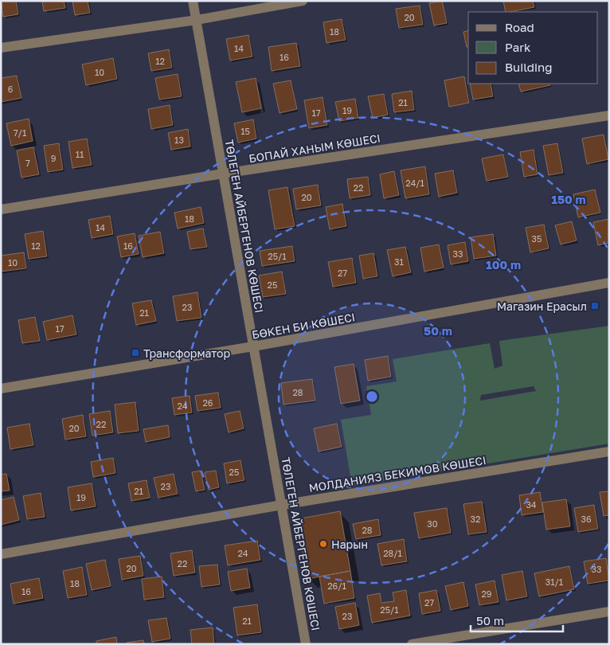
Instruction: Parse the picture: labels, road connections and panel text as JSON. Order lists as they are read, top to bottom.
{
  "streets": {
    "street": [
      "БОПАЙ ХАНЫМ КӨШЕСІ",
      "ТӨЛЕГЕН АЙБЕРГЕНОВ КӨШЕСІ",
      "БӨКЕН БИ КӨШЕСІ",
      "МОЛДАНИЯЗ БЕКИМОВ КӨШЕСІ"
    ]
  },
  "crossings": [
    ["БОПАЙ ХАНЫМ КӨШЕСІ", "ТӨЛЕГЕН АЙБЕРГЕНОВ КӨШЕСІ"],
    ["ТӨЛЕГЕН АЙБЕРГЕНОВ КӨШЕСІ", "БӨКЕН БИ КӨШЕСІ"],
    ["ТӨЛЕГЕН АЙБЕРГЕНОВ КӨШЕСІ", "МОЛДАНИЯЗ БЕКИМОВ КӨШЕСІ"]
  ],
  "places": {
    "transit": ["Магазин Ерасыл", "Трансформатор"],
    "other": ["Нарын"]
  },
  "house_numbers": [
    "20",
    "18",
    "14",
    "16",
    "12",
    "10",
    "6",
    "21",
    "19",
    "17",
    "15",
    "7/1",
    "13",
    "11",
    "9",
    "7",
    "24/1",
    "22",
    "20",
    "18",
    "14",
    "35",
    "12",
    "16",
    "33",
    "25/1",
    "31",
    "10",
    "27",
    "25",
    "23",
    "21",
    "17",
    "28",
    "26",
    "24",
    "22",
    "20",
    "25",
    "23",
    "21",
    "19",
    "34",
    "32",
    "36",
    "30",
    "28",
    "24",
    "28/1",
    "22",
    "20",
    "33",
    "31/1",
    "18",
    "26/1",
    "16",
    "29",
    "27",
    "25/1",
    "23",
    "21"
  ],
  "legend": ["Road", "Park", "Building"],
  "scale_bar": "50 m",
  "rings": ["150 m", "100 m", "50 m"]
}
